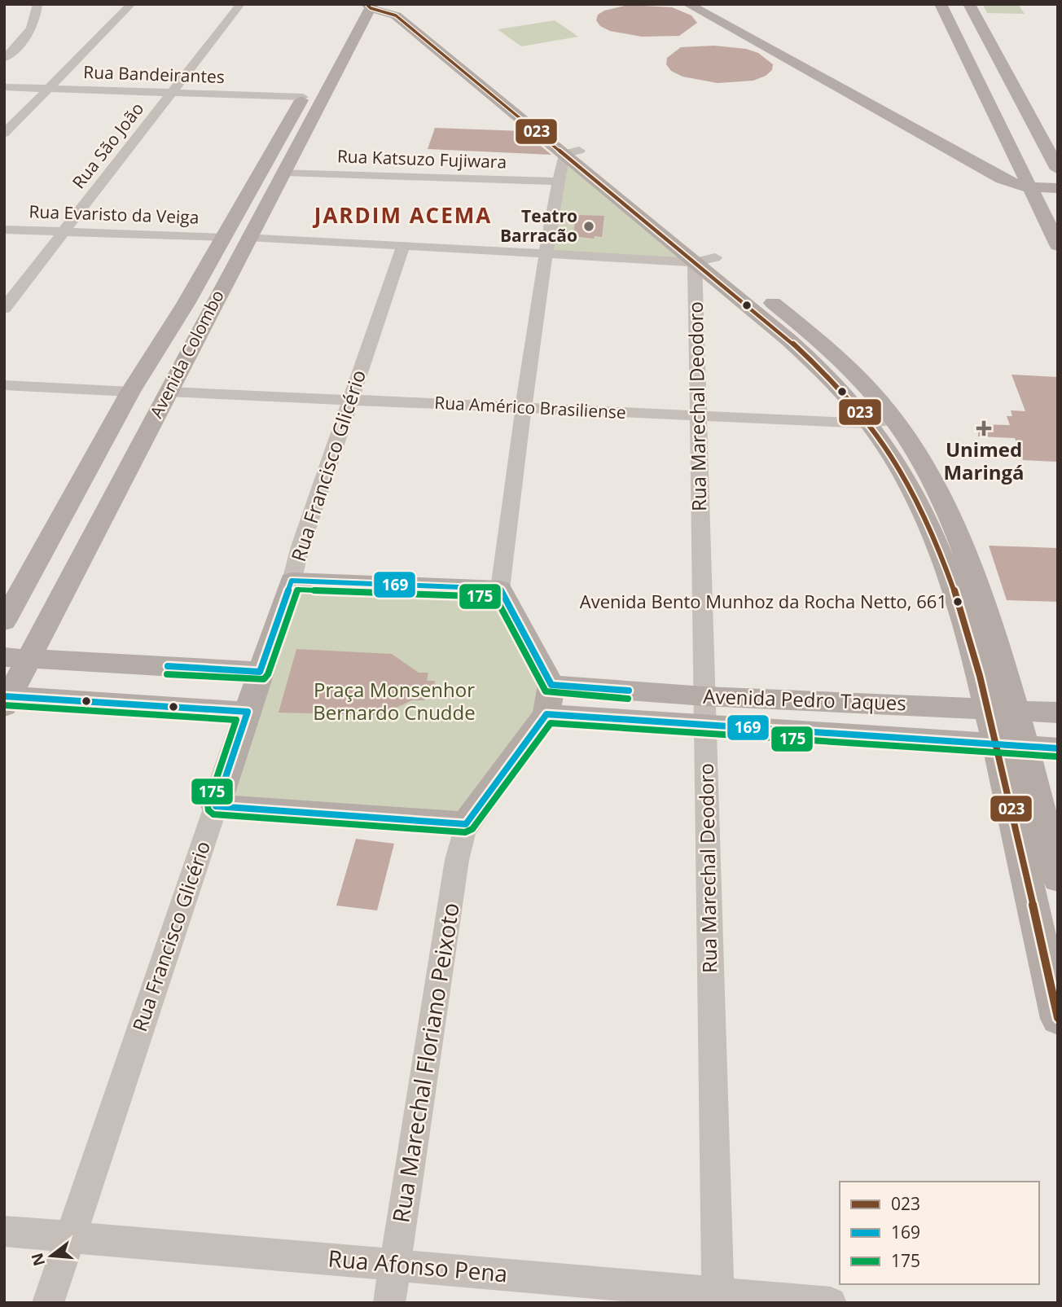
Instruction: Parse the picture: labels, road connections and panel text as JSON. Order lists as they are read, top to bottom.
{
  "streets": {
    "main road": ["Avenida Colombo", "Rua Francisco Glicério", "Avenida Pedro Taques"],
    "street": [
      "Rua Bandeirantes",
      "Rua São João",
      "Rua Katsuzo Fujiwara",
      "Rua Evaristo da Veiga",
      "Rua Marechal Deodoro",
      "Rua Américo Brasiliense",
      "Rua Marechal Floriano Peixoto",
      "Rua Afonso Pena"
    ]
  },
  "crossings": [
    ["Rua Bandeirantes", "Rua São João"],
    ["Rua Bandeirantes", "Avenida Colombo"],
    ["Rua São João", "Rua Evaristo da Veiga"],
    ["Rua Katsuzo Fujiwara", "Avenida Colombo"],
    ["Rua Evaristo da Veiga", "Avenida Colombo"],
    ["Avenida Colombo", "Rua Américo Brasiliense"],
    ["Rua Marechal Deodoro", "Rua Américo Brasiliense"],
    ["Rua Marechal Deodoro", "Avenida Pedro Taques"],
    ["Rua Marechal Deodoro", "Rua Afonso Pena"],
    ["Rua Américo Brasiliense", "Rua Francisco Glicério"],
    ["Rua Francisco Glicério", "Rua Afonso Pena"],
    ["Rua Marechal Floriano Peixoto", "Rua Afonso Pena"]
  ],
  "districts": ["JARDIM ACEMA"],
  "parks": ["Praça Monsenhor Bernardo Cnudde"],
  "places": {
    "other": ["Teatro Barracão", "Avenida Bento Munhoz da Rocha Netto, 661"],
    "health": ["Unimed Maringá"]
  },
  "lines": ["transit line 023", "transit line 169", "transit line 175"],
  "legend": ["023", "169", "175"],
  "north": "left"
}
